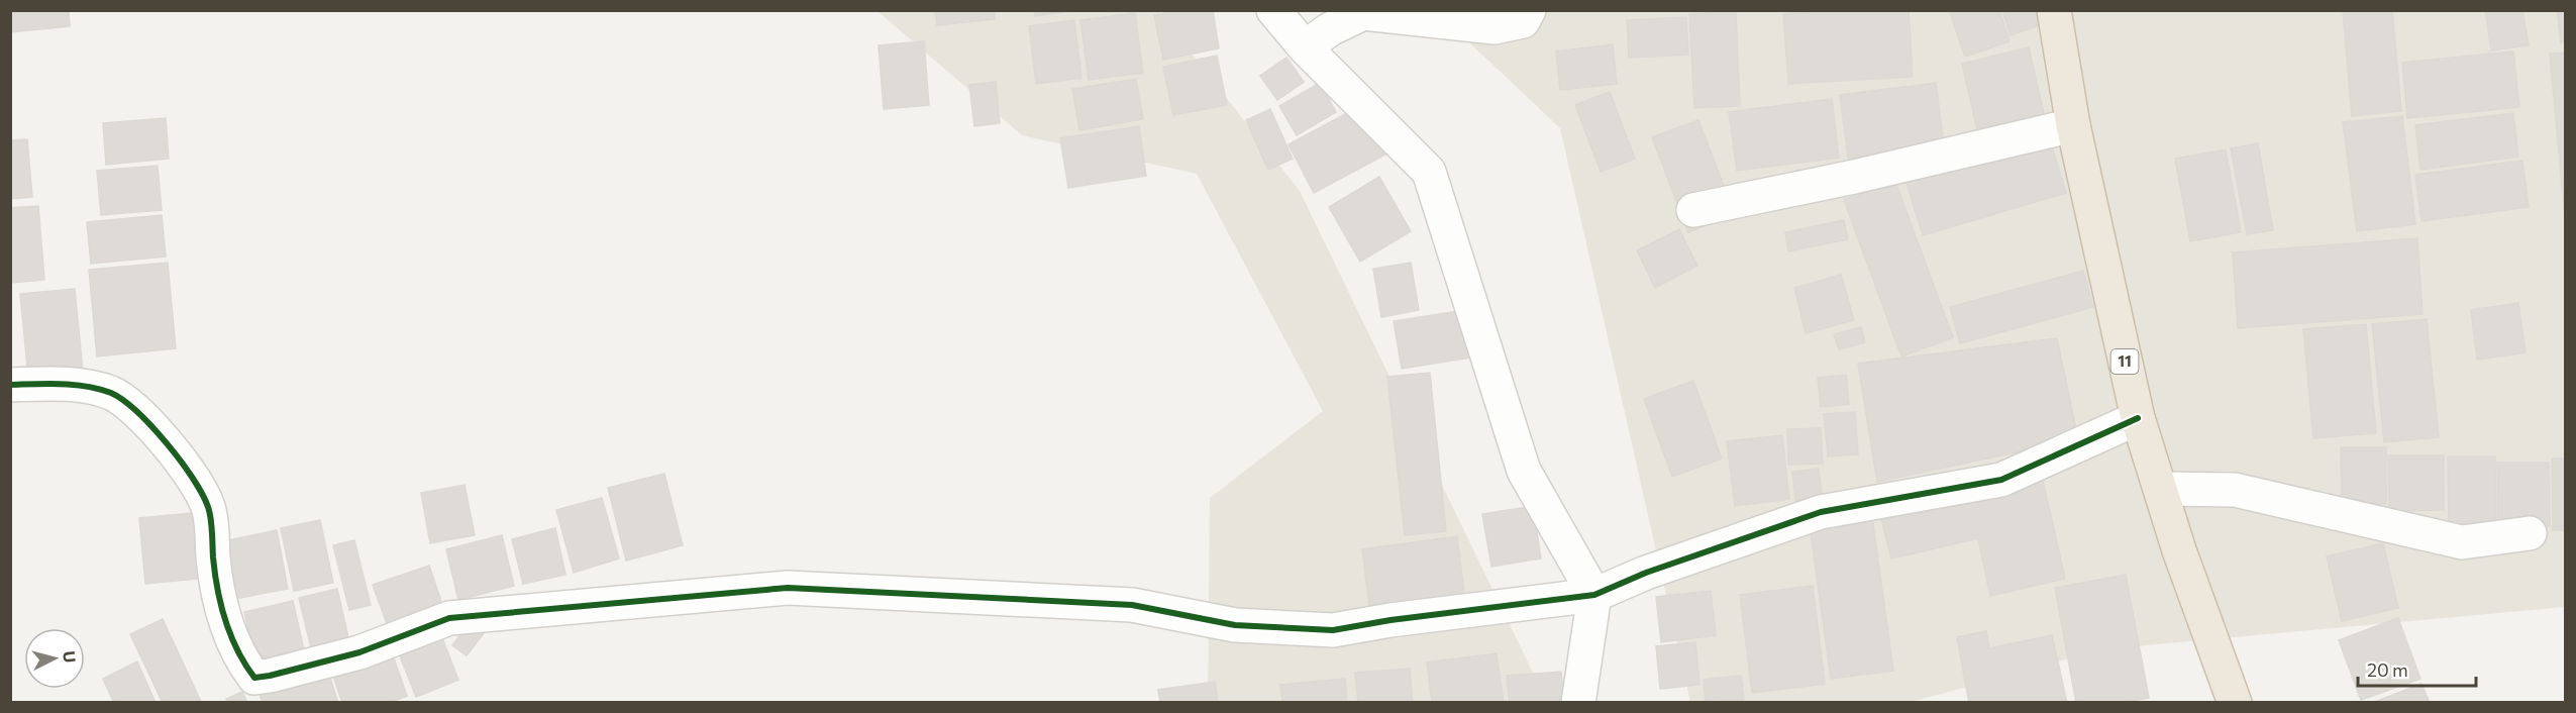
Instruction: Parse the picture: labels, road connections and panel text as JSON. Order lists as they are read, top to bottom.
{
  "streets": {
    "highway": ["11"]
  },
  "scale_bar": "20 m",
  "north": "right"
}
